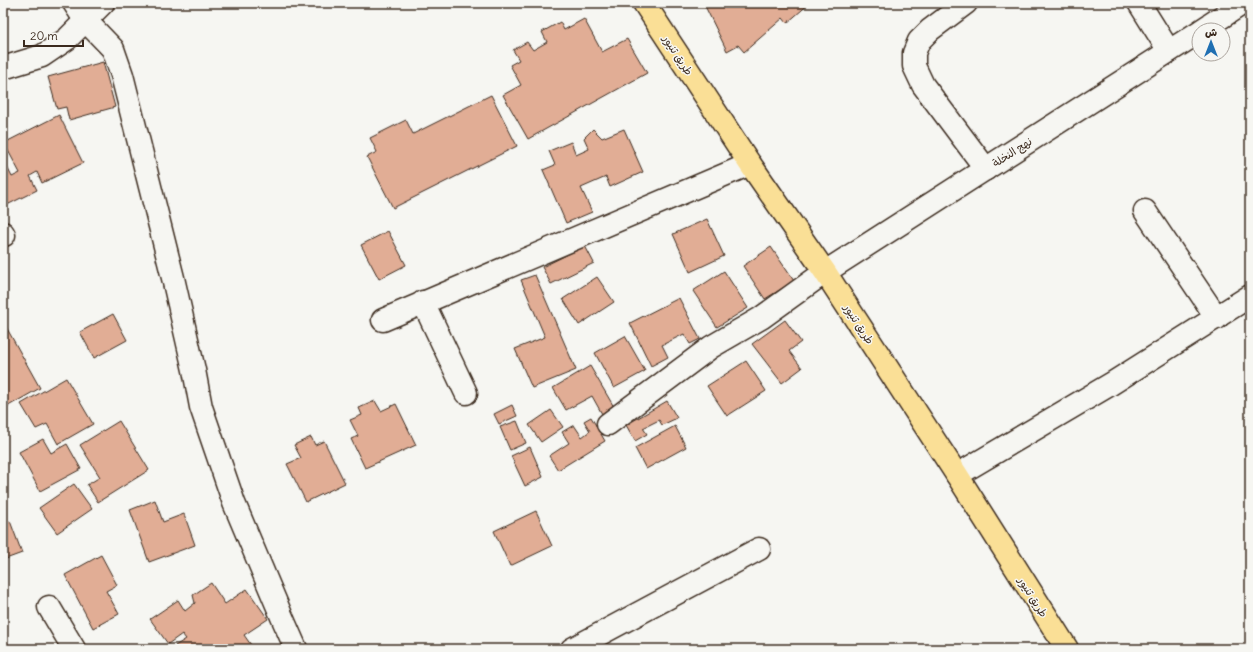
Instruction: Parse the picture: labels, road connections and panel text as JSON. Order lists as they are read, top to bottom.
{
  "streets": {
    "main road": ["طريق تنيور"],
    "street": ["نهج النخلة"]
  },
  "crossings": [
    ["طريق تنيور", "نهج النخلة"]
  ],
  "scale_bar": "20 m",
  "north": "top"
}
